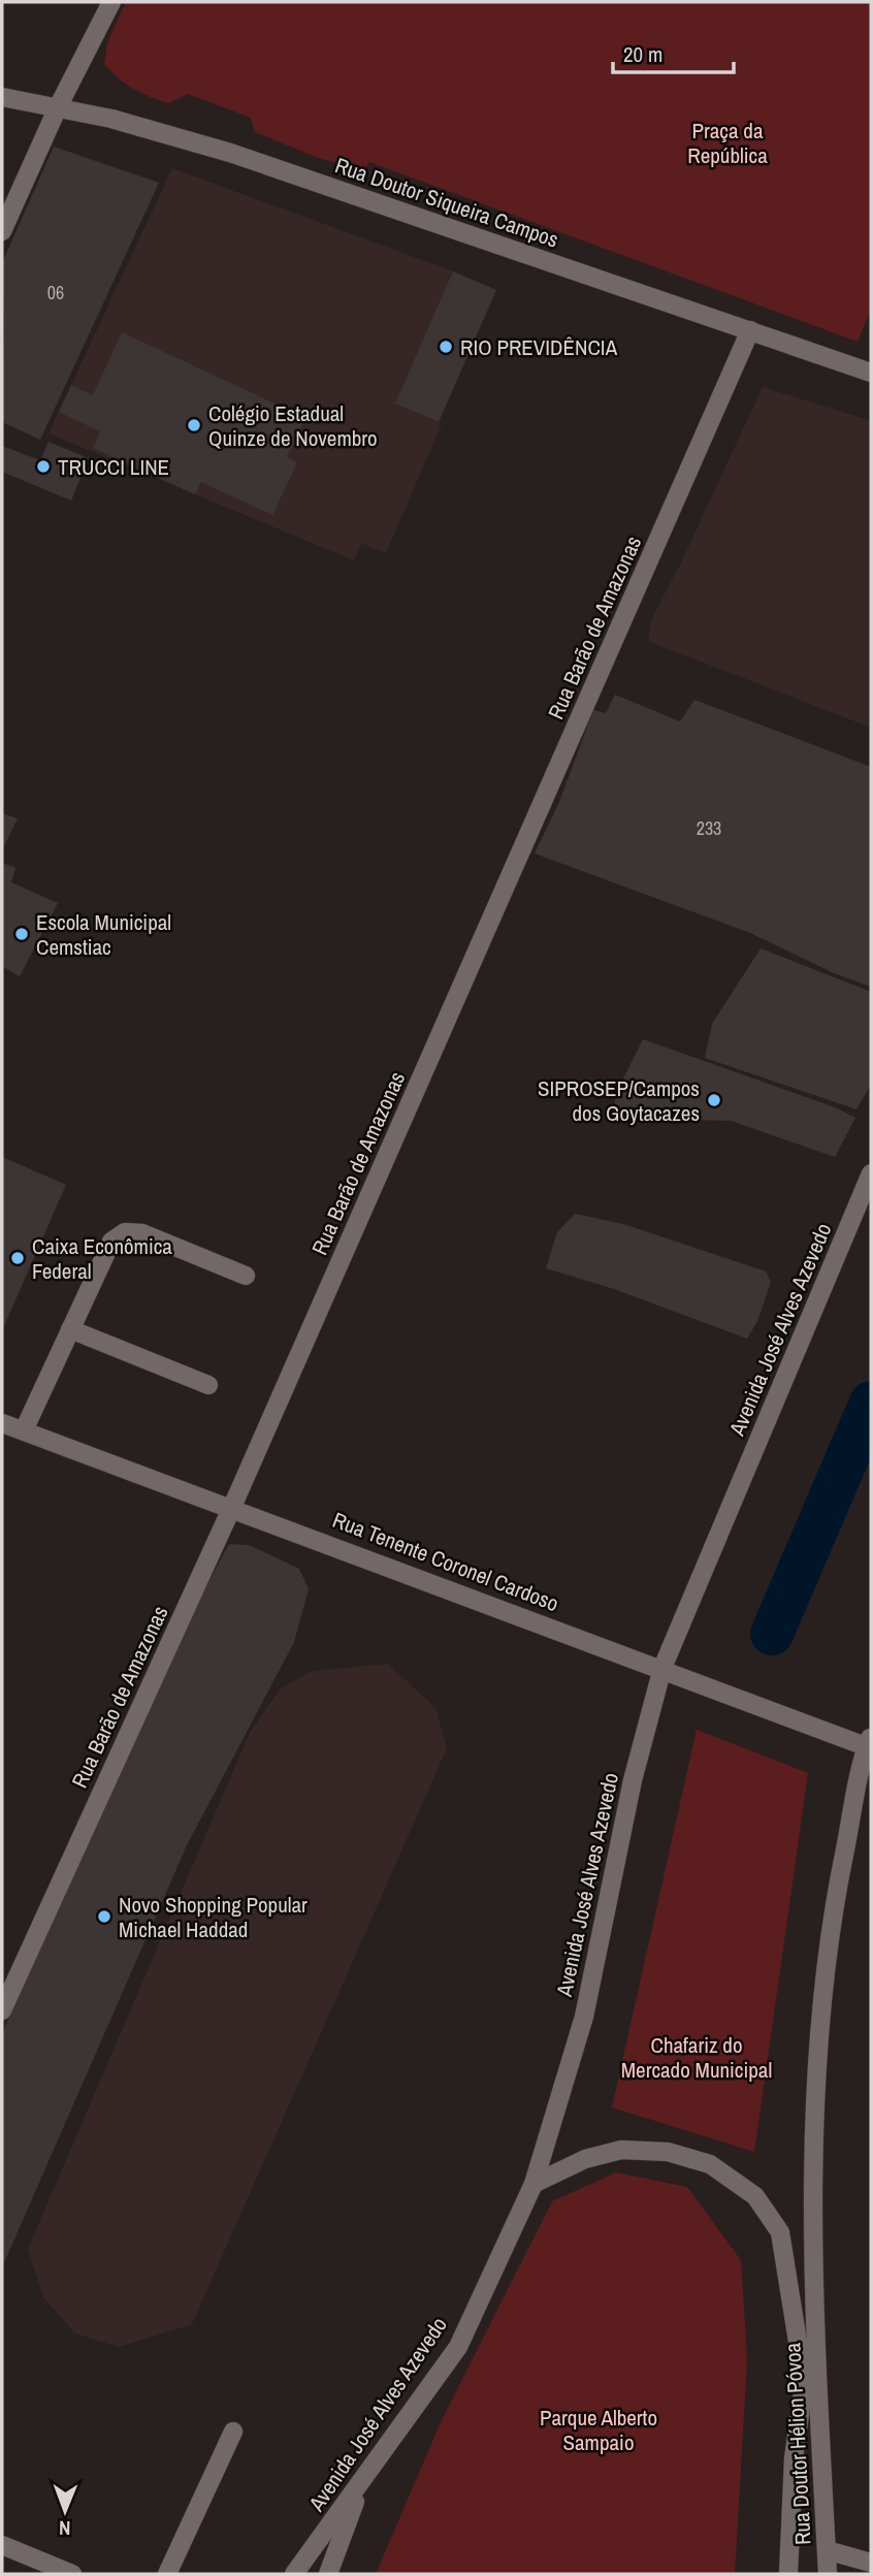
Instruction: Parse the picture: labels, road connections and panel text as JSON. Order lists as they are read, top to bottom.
{
  "streets": {
    "main road": [
      "Rua Doutor Siqueira Campos",
      "Rua Barão de Amazonas",
      "Avenida José Alves Azevedo",
      "Rua Tenente Coronel Cardoso",
      "Rua Doutor Hélion Póvoa"
    ]
  },
  "crossings": [
    ["Rua Doutor Siqueira Campos", "Rua Barão de Amazonas"],
    ["Rua Barão de Amazonas", "Rua Tenente Coronel Cardoso"],
    ["Avenida José Alves Azevedo", "Rua Tenente Coronel Cardoso"]
  ],
  "parks": ["Praça da República", "Chafariz do Mercado Municipal", "Parque Alberto Sampaio"],
  "places": [
    "RIO PREVIDÊNCIA",
    "Colégio Estadual Quinze de Novembro",
    "TRUCCI LINE",
    "Escola Municipal Cemstiac",
    "SIPROSEP/Campos dos Goytacazes",
    "Caixa Econômica Federal",
    "Novo Shopping Popular Michael Haddad"
  ],
  "house_numbers": ["06", "233"],
  "scale_bar": "20 m",
  "north": "bottom"
}
